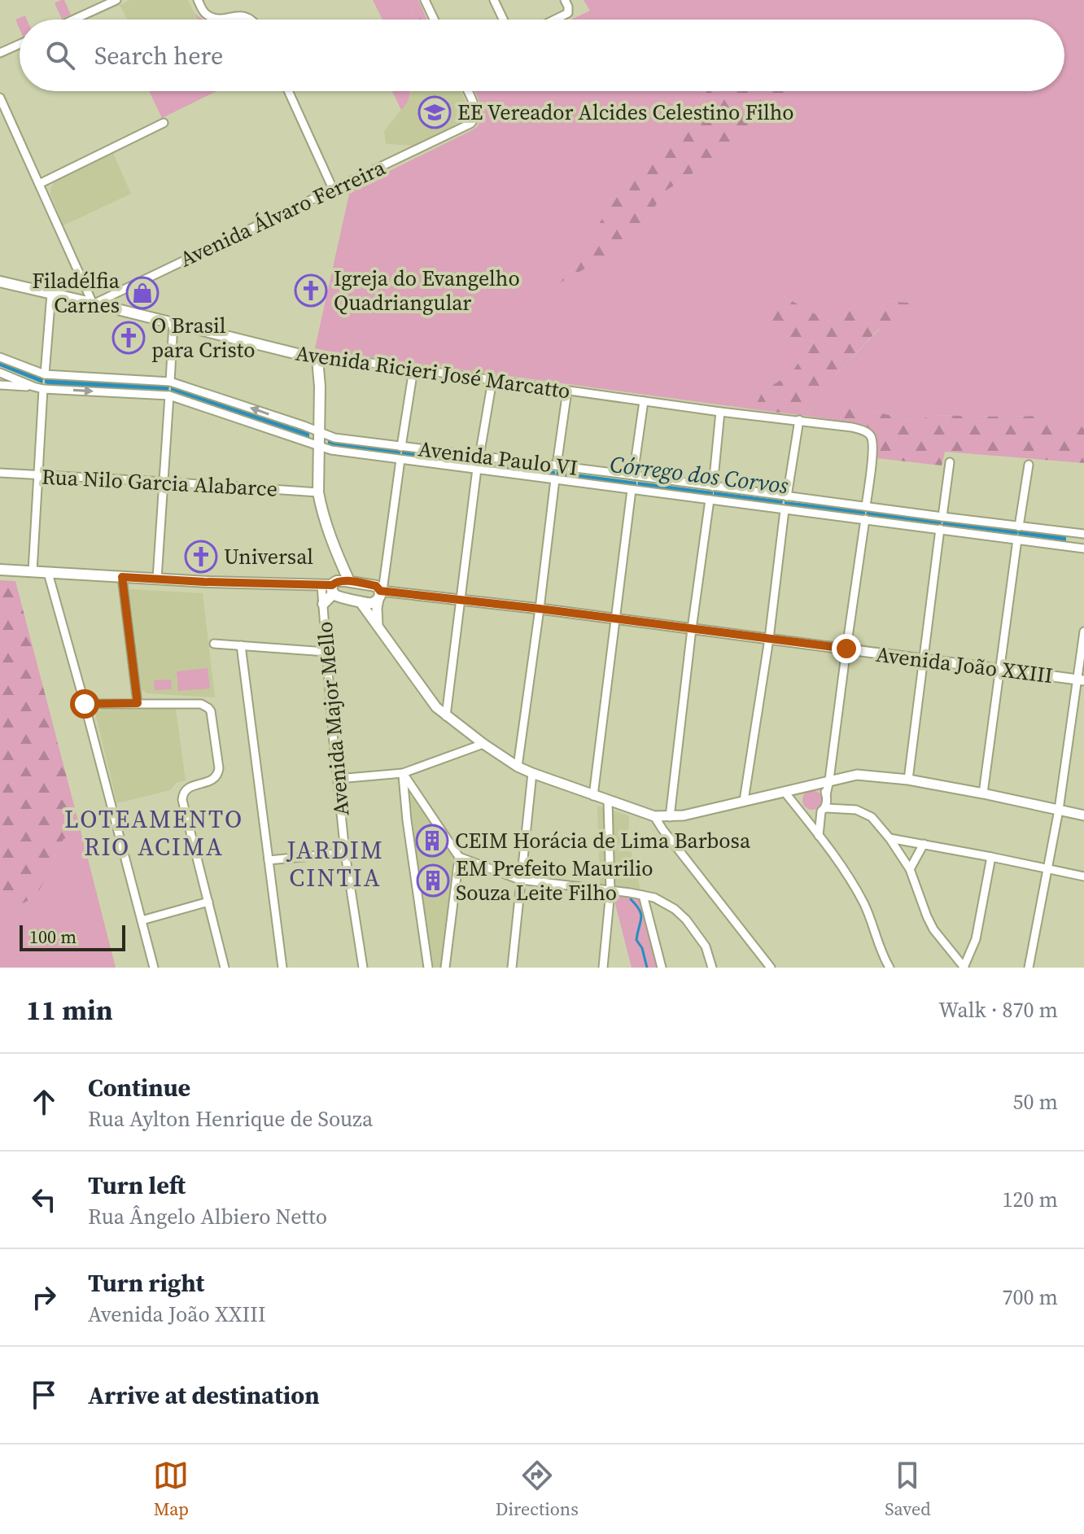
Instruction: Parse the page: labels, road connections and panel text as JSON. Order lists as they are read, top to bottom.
{
  "streets": {
    "main road": ["Avenida Ricieri José Marcatto", "Avenida João XXIII"],
    "street": [
      "Avenida Álvaro Ferreira",
      "Avenida Paulo VI",
      "Rua Nilo Garcia Alabarce",
      "Avenida Major Mello"
    ]
  },
  "crossings": [
    ["Avenida Álvaro Ferreira", "Avenida Ricieri José Marcatto"],
    ["Avenida Ricieri José Marcatto", "Avenida Paulo VI"]
  ],
  "districts": ["LOTEAMENTO RIO ACIMA", "JARDIM CINTIA"],
  "water": ["Córrego dos Corvos"],
  "places": {
    "school or university": ["EE Vereador Alcides Celestino Filho"],
    "church": ["Igreja do Evangelho Quadriangular", "O Brasil para Cristo", "Universal"],
    "shop": ["Filadélfia Carnes"],
    "building": ["CEIM Horácia de Lima Barbosa", "EM Prefeito Maurilio Souza Leite Filho"]
  },
  "scale_bar": "100 m",
  "page": {
    "search": "Search here",
    "scale": "100 m",
    "heading": ["11 min", "Walk · 870 m"],
    "list": [
      ["Continue", "Rua Aylton Henrique de Souza", "50 m"],
      ["Turn left", "Rua Ângelo Albiero Netto", "120 m"],
      ["Turn right", "Avenida João XXIII", "700 m"],
      "Arrive at destination"
    ],
    "nav": ["Map", "Directions", "Saved"]
  }
}
